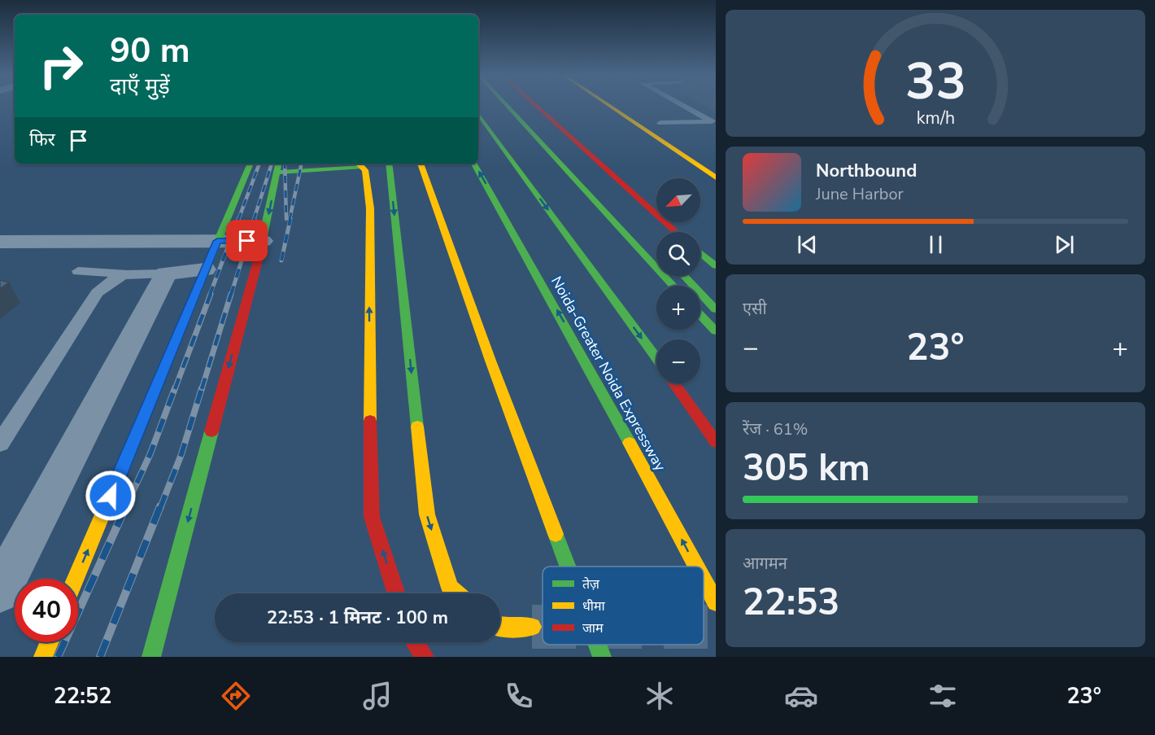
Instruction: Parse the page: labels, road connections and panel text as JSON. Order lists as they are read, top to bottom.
{
  "streets": {
    "main road": ["Noida-Greater Noida Expressway"]
  },
  "legend": ["तेज़", "धीमा", "जाम"],
  "north": "bottom left",
  "page": {
    "turn": ["90 m", "दाएँ मुड़ें"],
    "then": "फिर",
    "song": ["Northbound", "June Harbor"],
    "map_buttons": ["+", "−"],
    "tile": [
      "एसी",
      ["रेंज · 61%", "305 km"],
      ["आगमन", "22:53"]
    ],
    "heat": ["−", "23°", "+"],
    "limit": "40",
    "trip": "22:53 · 1 मिनट · 100 m",
    "tabs": ["22:52", "23°"],
    "gauge": ["33", "km/h"]
  }
}
